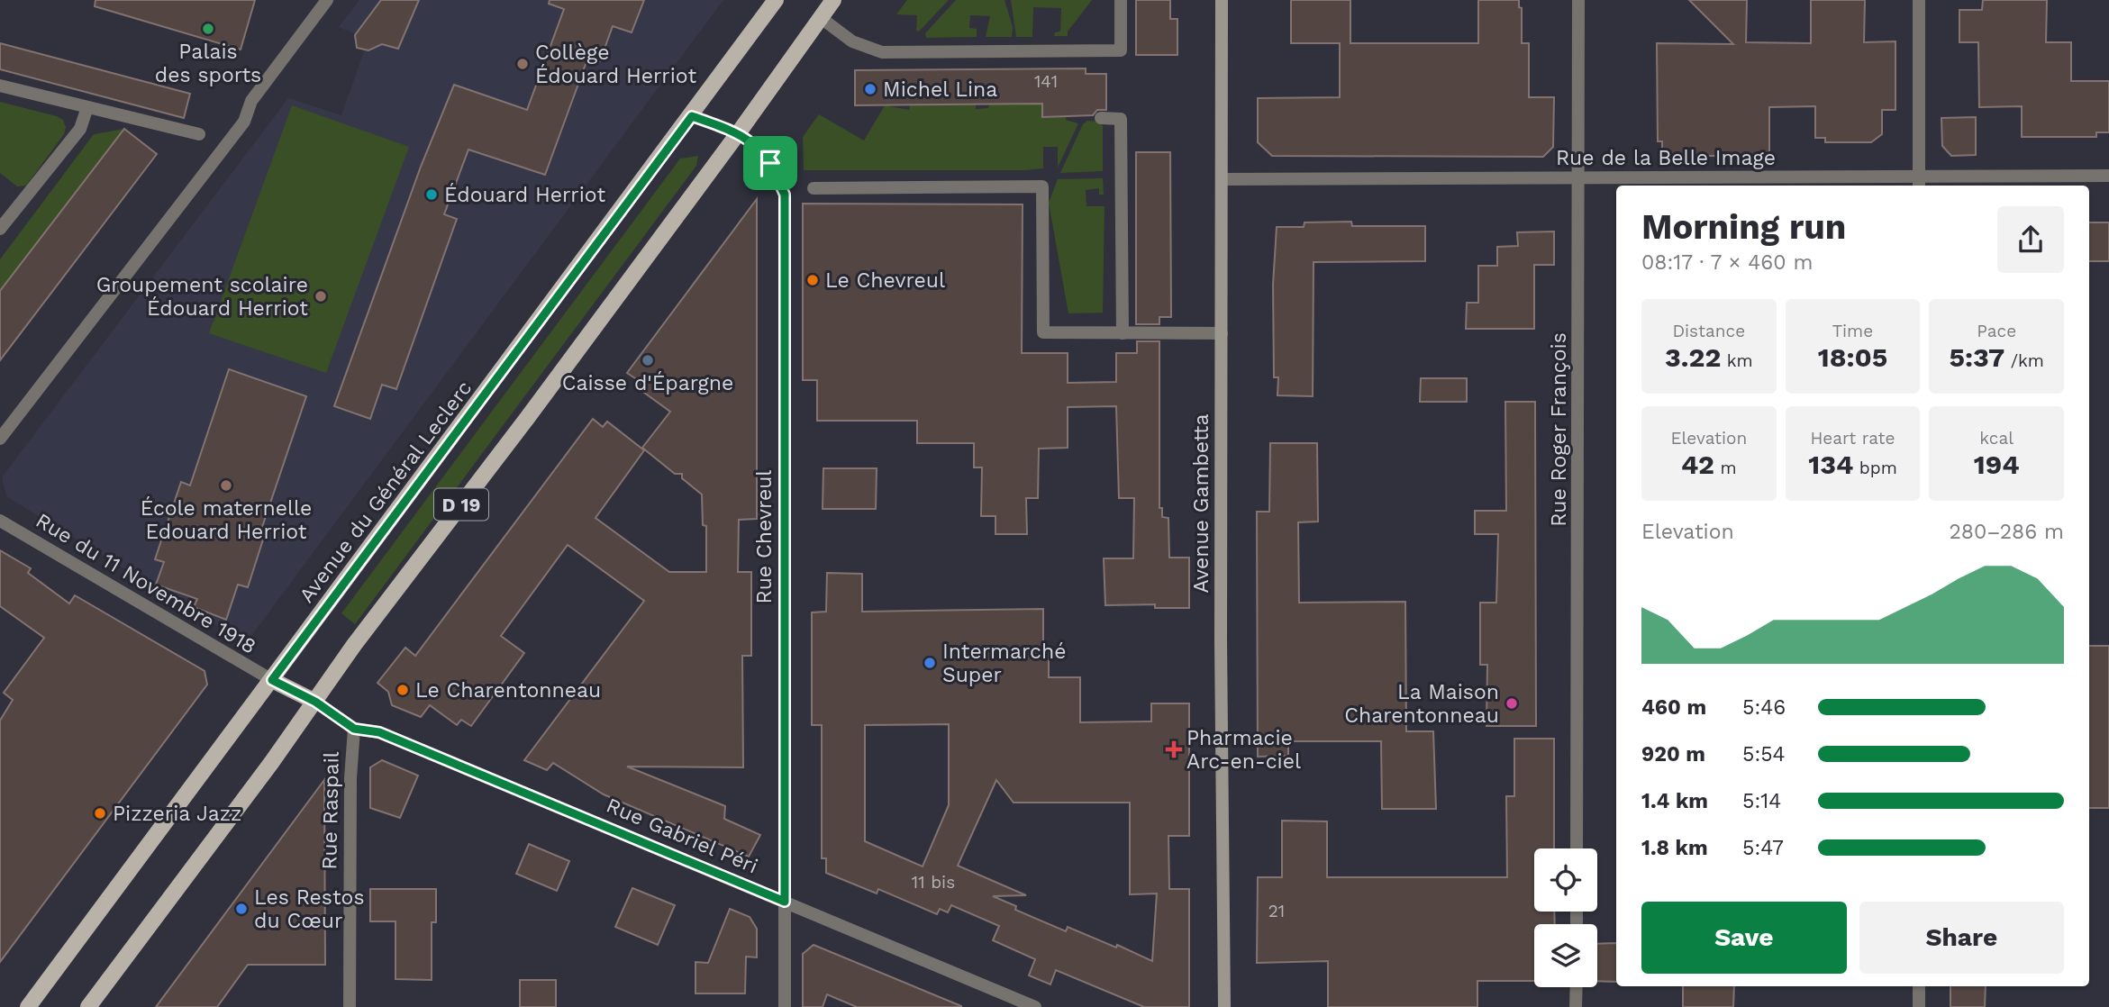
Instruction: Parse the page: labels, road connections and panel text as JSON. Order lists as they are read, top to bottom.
{
  "streets": {
    "main road": ["Avenue du Général Leclerc", "D 19"],
    "street": [
      "Rue de la Belle Image",
      "Rue Roger François",
      "Avenue Gambetta",
      "Rue Chevreul",
      "Rue du 11 Novembre 1918",
      "Rue Raspail",
      "Rue Gabriel Péri"
    ]
  },
  "crossings": [
    ["Rue de la Belle Image", "Rue Roger François"],
    ["Rue de la Belle Image", "Avenue Gambetta"],
    ["Avenue du Général Leclerc", "Rue Chevreul"],
    ["Avenue du Général Leclerc", "Rue du 11 Novembre 1918"],
    ["D 19", "Rue Chevreul"],
    ["D 19", "Rue Gabriel Péri"],
    ["Rue Chevreul", "Rue Gabriel Péri"],
    ["Rue Raspail", "Rue Gabriel Péri"]
  ],
  "places": {
    "other": [
      "Palais des sports",
      "Collège Édouard Herriot",
      "Michel Lina",
      "Édouard Herriot",
      "Le Chevreul",
      "Groupement scolaire Édouard Herriot",
      "Caisse d'Épargne",
      "École maternelle Edouard Herriot",
      "Intermarché Super",
      "Le Charentonneau",
      "La Maison Charentonneau",
      "Pizzeria Jazz",
      "Les Restos du Cœur"
    ],
    "health": ["Pharmacie Arc-en-ciel"]
  },
  "house_numbers": ["141", "11 bis", "21"],
  "page": {
    "heading": ["Morning run", "08:17 · 7 × 460 m"],
    "stats": [
      ["Distance", "3.22 km"],
      ["Time", "18:05"],
      ["Pace", "5:37 /km"],
      ["Elevation", "42 m"],
      ["Heart rate", "134 bpm"],
      ["kcal", "194"]
    ],
    "chart": ["Elevation", "280–286 m"],
    "list": [
      {
        "name": "460 m",
        "note": "5:46"
      },
      {
        "name": "920 m",
        "note": "5:54"
      },
      {
        "name": "1.4 km",
        "note": "5:14"
      },
      {
        "name": "1.8 km",
        "note": "5:47"
      }
    ],
    "buttons": ["Save", "Share"]
  }
}
